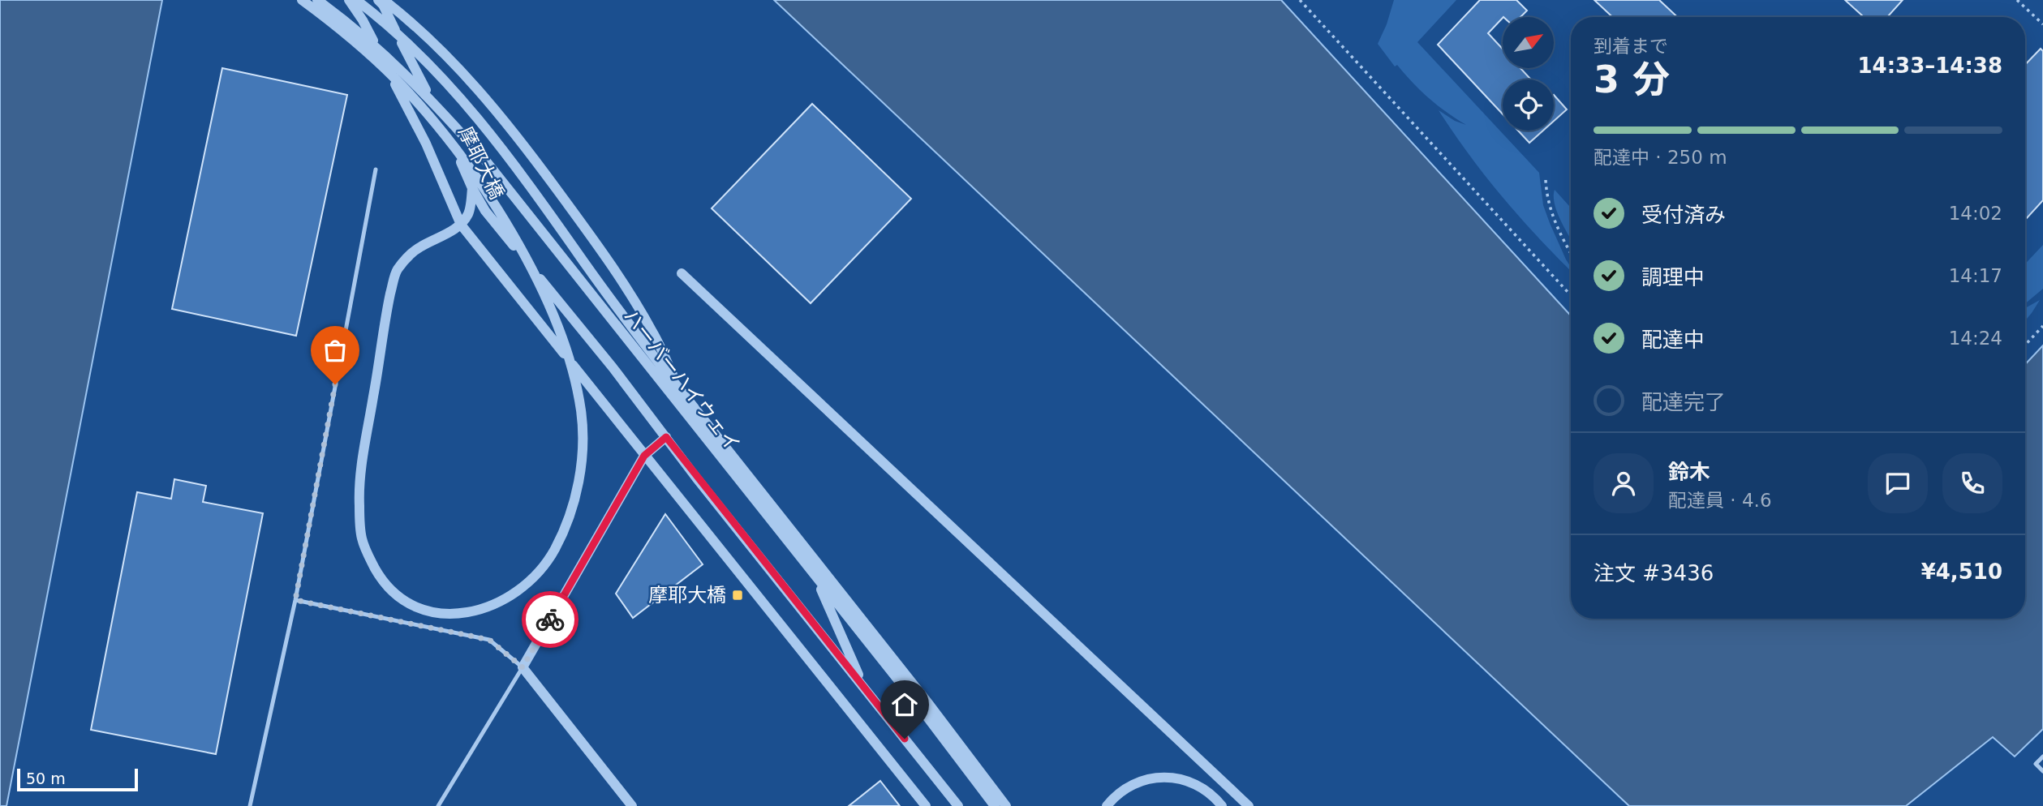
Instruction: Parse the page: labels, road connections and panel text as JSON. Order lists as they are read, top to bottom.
{
  "streets": {
    "street": ["摩耶大橋", "ハーバーハイウェイ"]
  },
  "places": {
    "transit": ["摩耶大橋"]
  },
  "scale_bar": "50 m",
  "north": "top right",
  "page": {
    "heading": ["3 分", "到着まで", "14:33–14:38"],
    "panel": [
      "鈴木",
      "配達員 · 4.6",
      "注文 #3436",
      "¥4,510"
    ],
    "bar": "配達中 · 250 m",
    "list": [
      ["受付済み", "14:02"],
      ["調理中", "14:17"],
      ["配達中", "14:24"],
      "配達完了"
    ],
    "scale": "50 m"
  }
}
